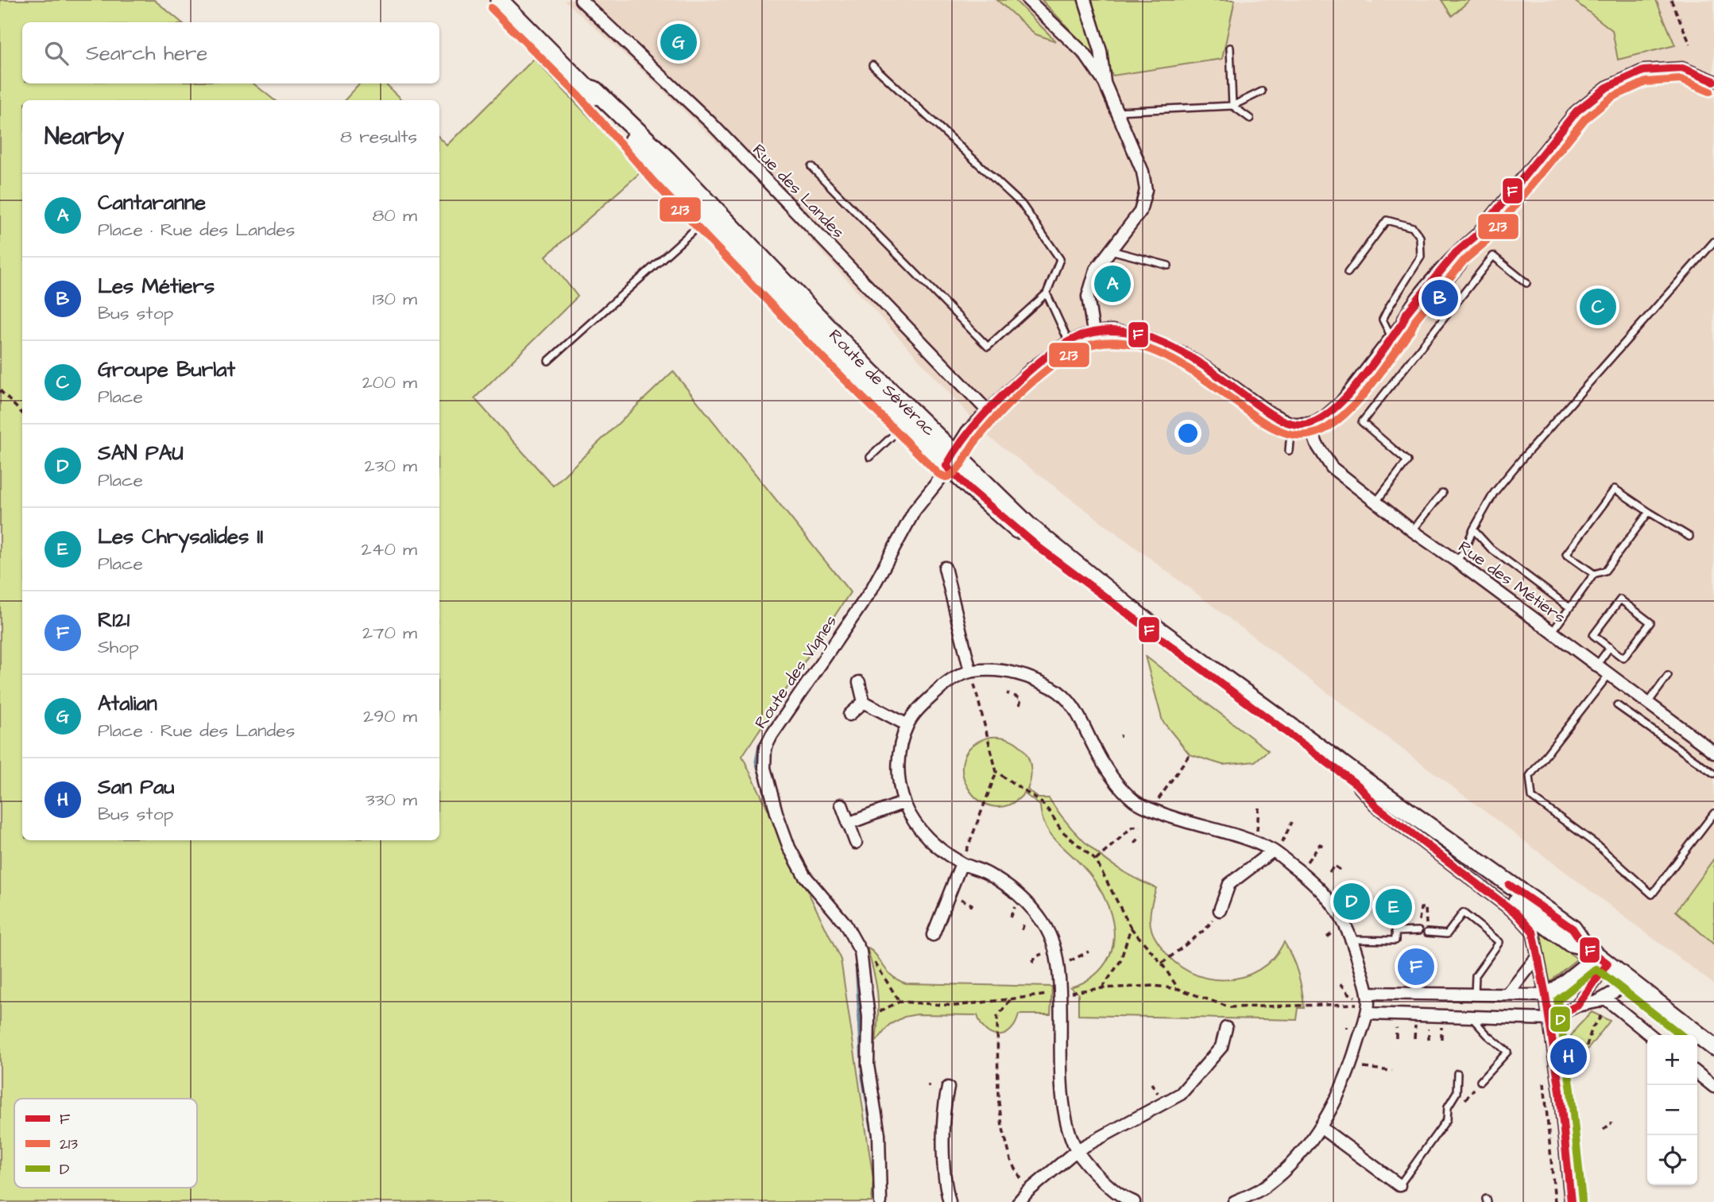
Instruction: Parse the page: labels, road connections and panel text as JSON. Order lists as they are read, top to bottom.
{
  "streets": {
    "main road": ["Route de Sévérac"],
    "street": ["Rue des Landes", "Rue des Métiers", "Route des Vignes"]
  },
  "crossings": [
    ["Rue des Landes", "Route des Vignes"],
    ["Route de Sévérac", "Route des Vignes"]
  ],
  "lines": ["transit line 213", "transit line F", "transit line D"],
  "legend": ["F", "213", "D"],
  "page": {
    "pins": [
      "G",
      "A",
      "B",
      "C",
      "D",
      "E",
      "F",
      "H"
    ],
    "search": "Search here",
    "heading": ["Nearby", "8 results"],
    "list": [
      {
        "mark": "A",
        "name": "Cantaranne",
        "note": "Place · Rue des Landes",
        "value": "80 m"
      },
      {
        "mark": "B",
        "name": "Les Métiers",
        "note": "Bus stop",
        "value": "130 m"
      },
      {
        "mark": "C",
        "name": "Groupe Burlat",
        "note": "Place",
        "value": "200 m"
      },
      {
        "mark": "D",
        "name": "SAN PAU",
        "note": "Place",
        "value": "230 m"
      },
      {
        "mark": "E",
        "name": "Les Chrysalides II",
        "note": "Place",
        "value": "240 m"
      },
      {
        "mark": "F",
        "name": "R121",
        "note": "Shop",
        "value": "270 m"
      },
      {
        "mark": "G",
        "name": "Atalian",
        "note": "Place · Rue des Landes",
        "value": "290 m"
      },
      {
        "mark": "H",
        "name": "San Pau",
        "note": "Bus stop",
        "value": "330 m"
      }
    ],
    "map_buttons": ["+", "−"]
  }
}
